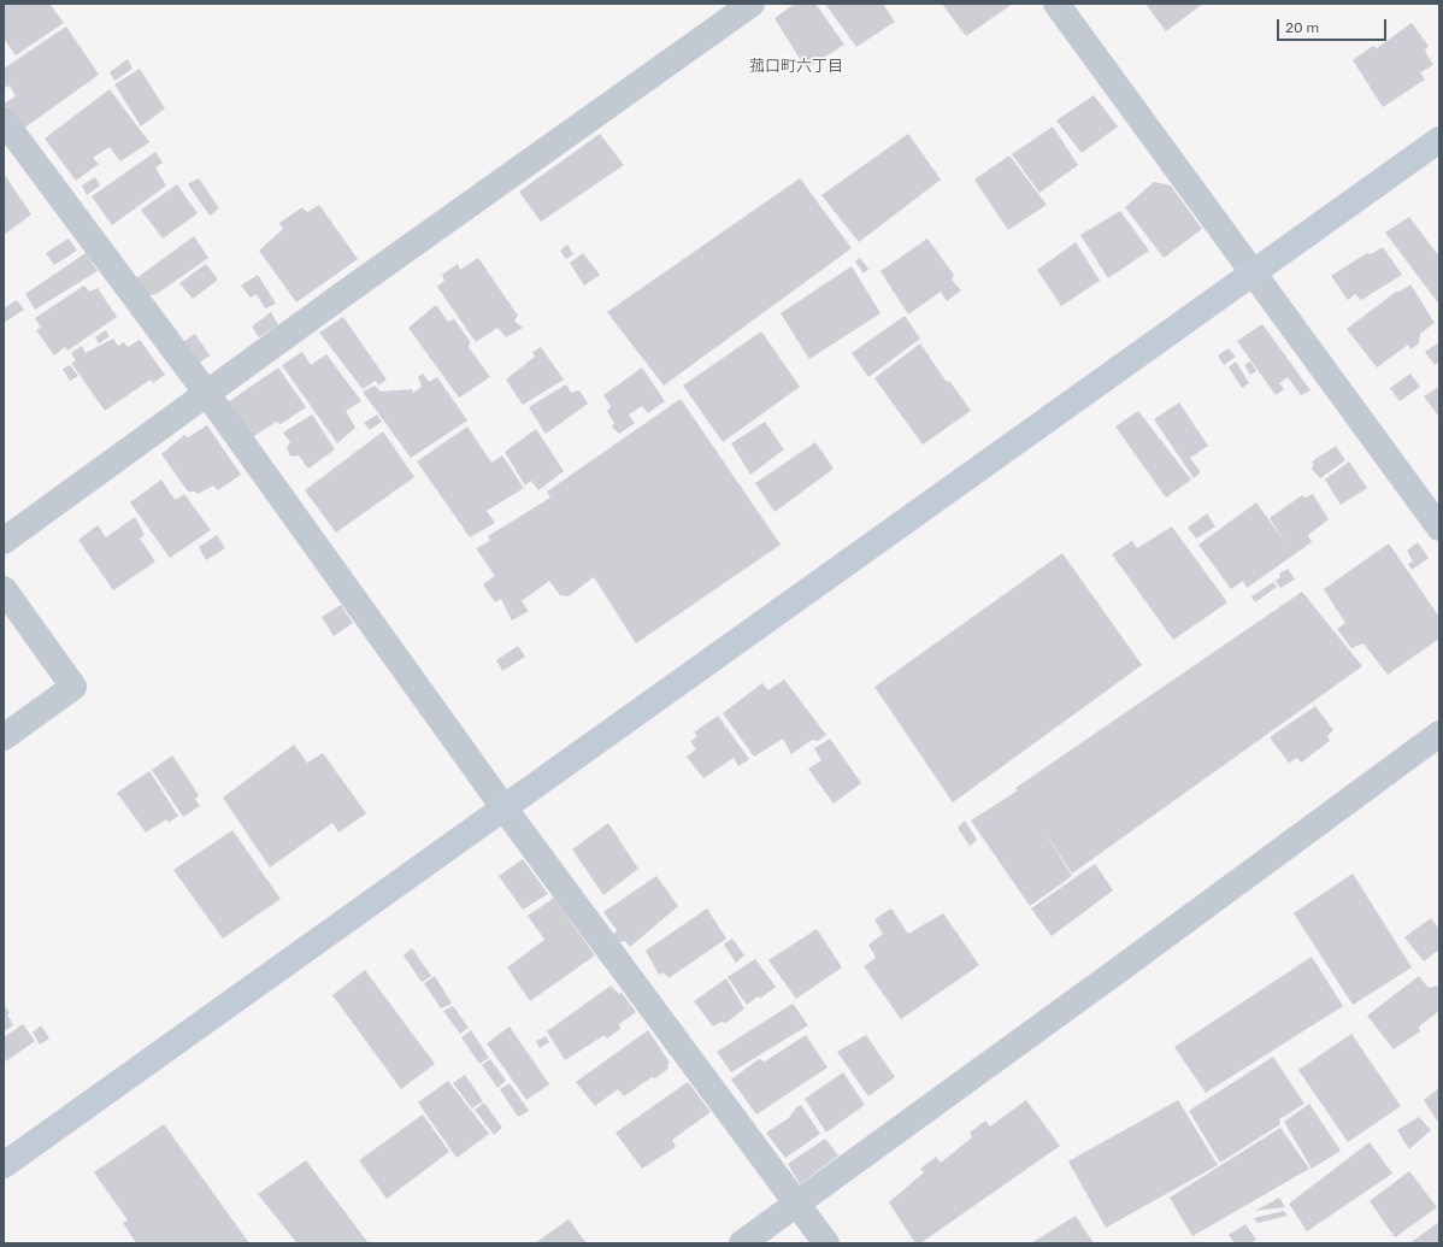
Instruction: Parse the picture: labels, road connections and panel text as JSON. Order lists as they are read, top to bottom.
{
  "districts": ["菰口町六丁目"],
  "scale_bar": "20 m"
}
